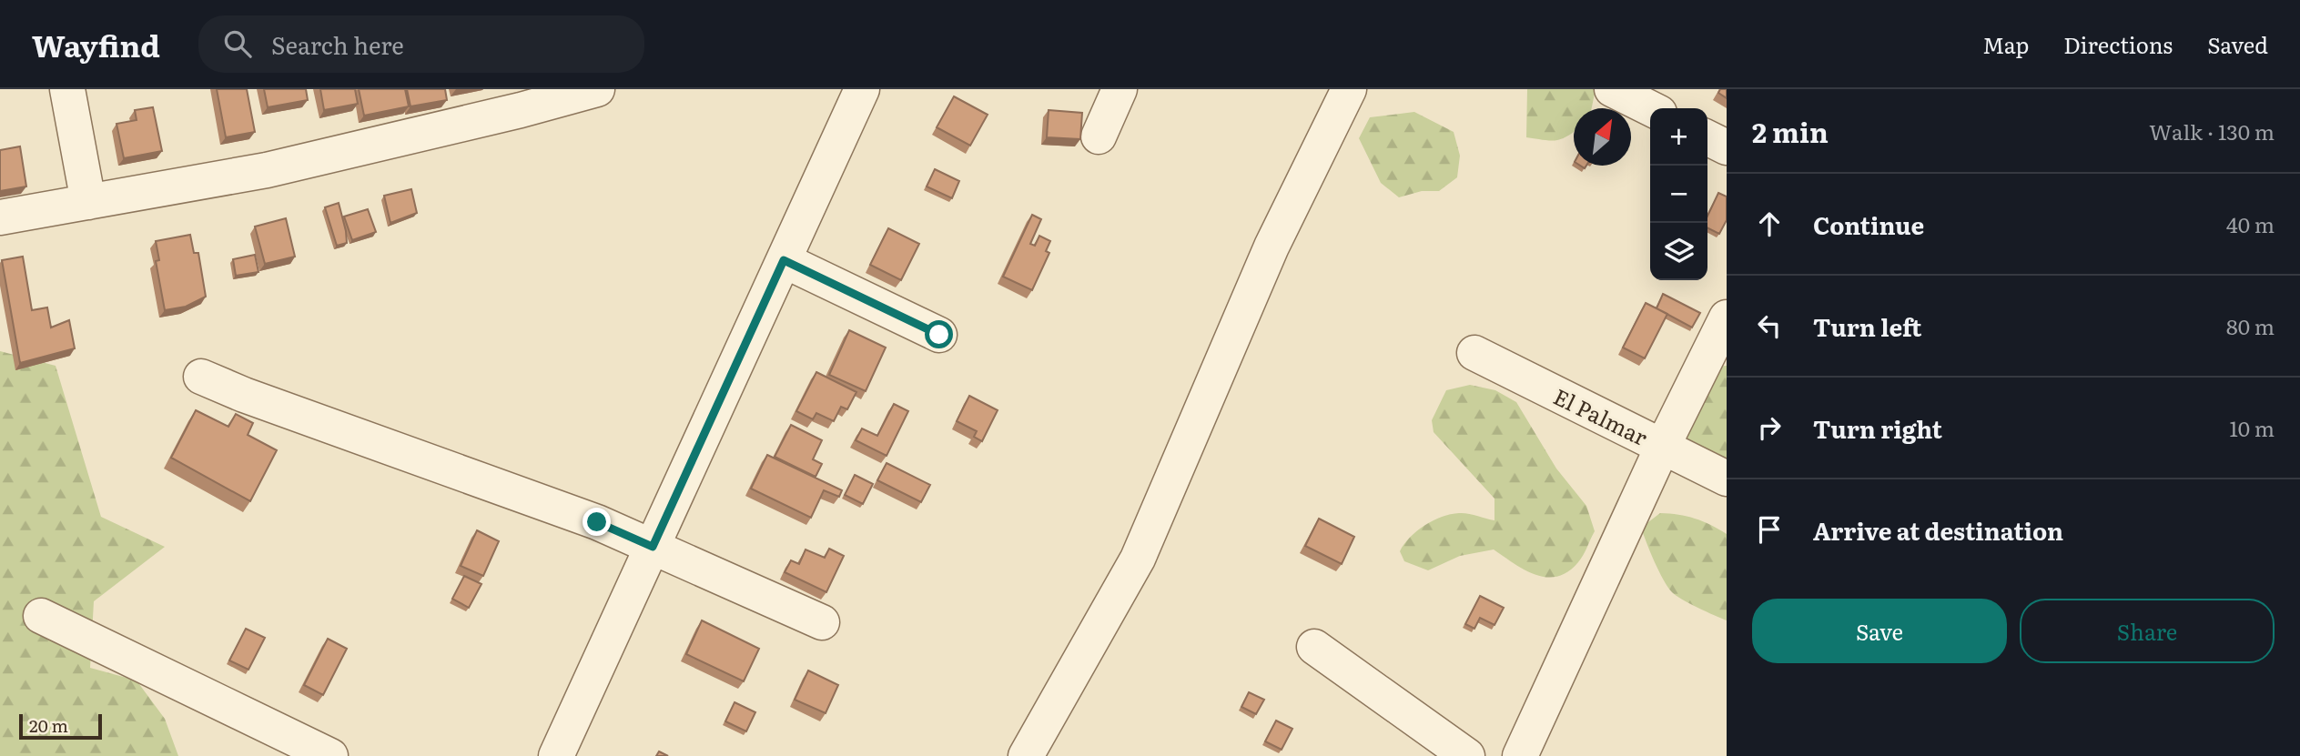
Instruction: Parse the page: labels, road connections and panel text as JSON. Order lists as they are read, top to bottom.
{
  "streets": {
    "street": ["El Palmar"]
  },
  "scale_bar": "20 m",
  "north": "top right",
  "page": {
    "header": "Wayfind",
    "search": "Search here",
    "nav": ["Map", "Directions", "Saved"],
    "heading": ["2 min", "Walk · 130 m"],
    "map_buttons": ["+", "−"],
    "list": [
      ["Continue", "40 m"],
      ["Turn left", "80 m"],
      ["Turn right", "10 m"],
      "Arrive at destination"
    ],
    "buttons": ["Save", "Share"],
    "scale": "20 m"
  }
}
